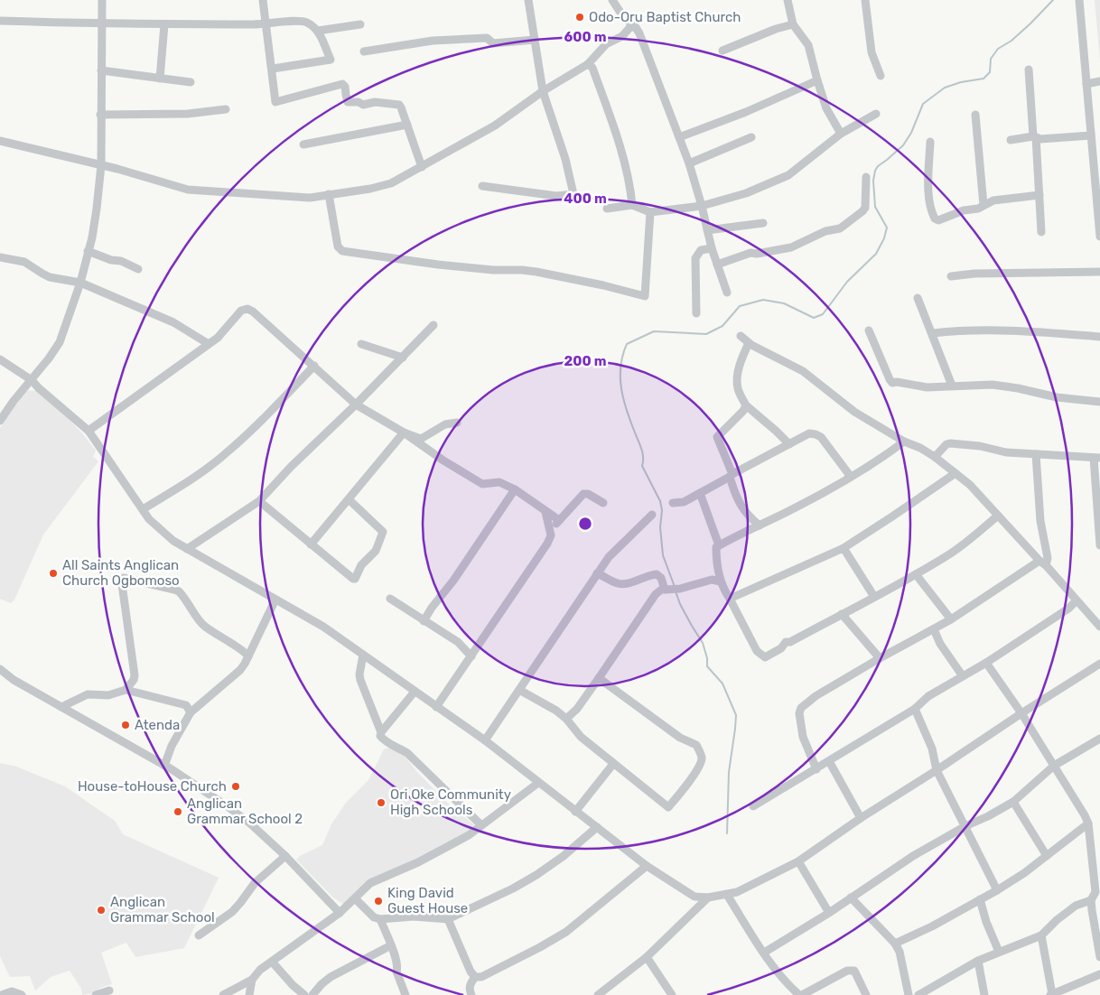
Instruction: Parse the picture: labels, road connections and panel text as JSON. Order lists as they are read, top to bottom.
{
  "places": [
    "Odo-Oru Baptist Church",
    "All Saints Anglican Church Ogbomoso",
    "Atenda",
    "House-toHouse Church",
    "Ori Oke Community High Schools",
    "Anglican Grammar School 2",
    "King David Guest House",
    "Anglican Grammar School"
  ],
  "rings": ["600 m", "400 m", "200 m"]
}
